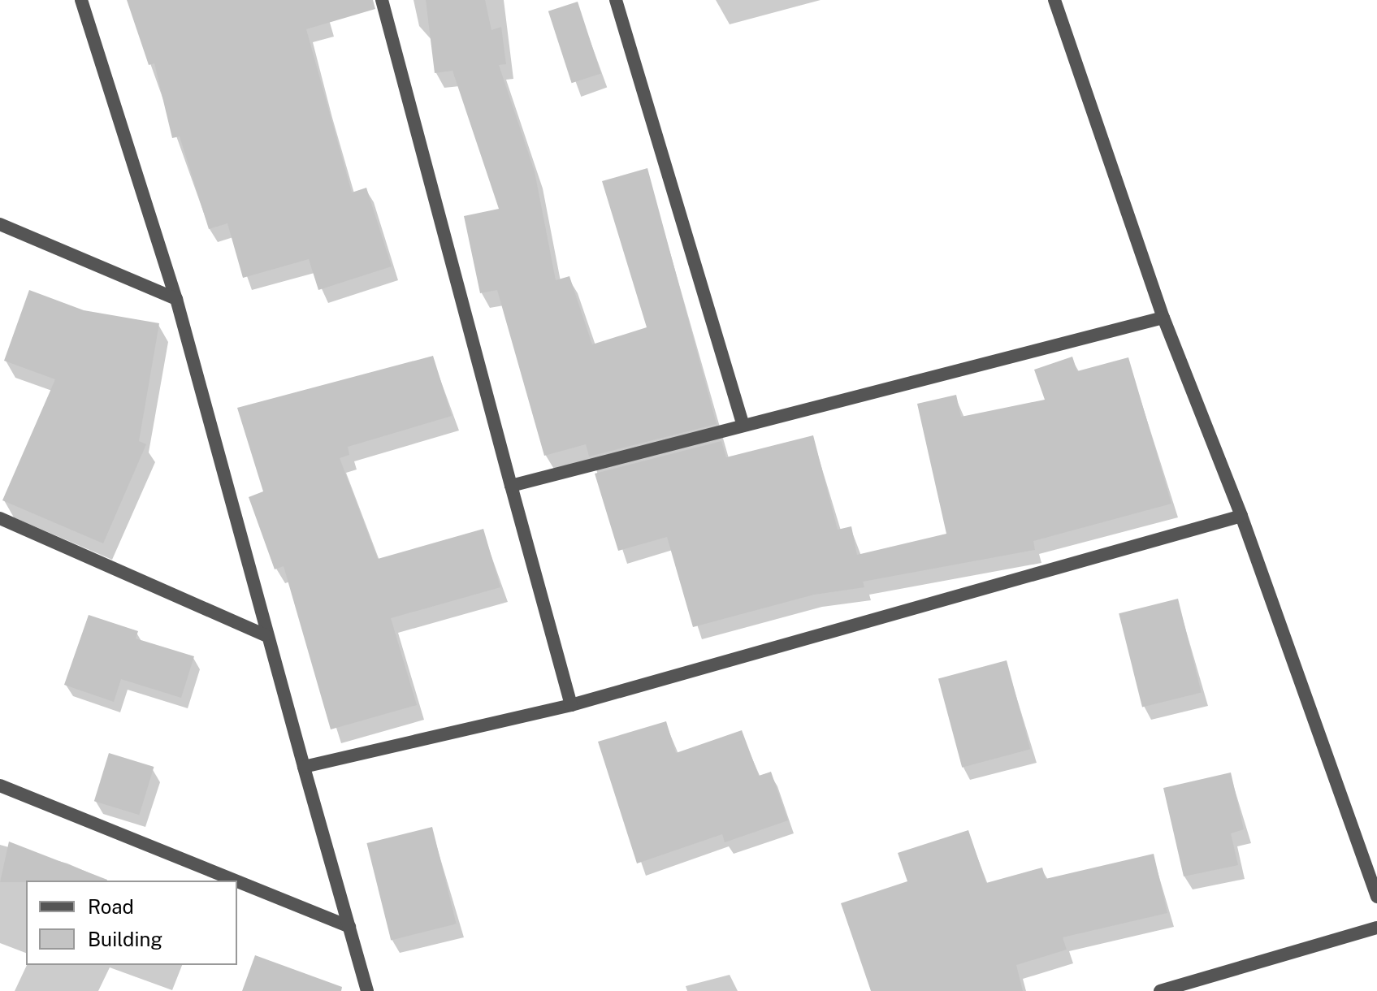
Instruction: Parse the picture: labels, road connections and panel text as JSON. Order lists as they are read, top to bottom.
{
  "legend": ["Road", "Building"]
}
